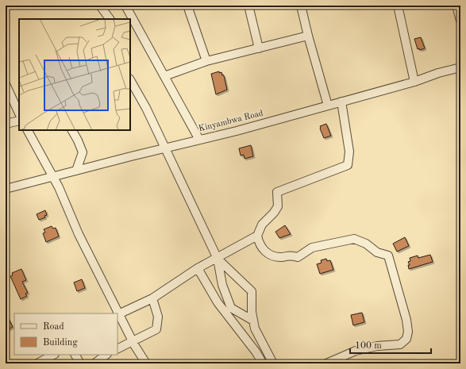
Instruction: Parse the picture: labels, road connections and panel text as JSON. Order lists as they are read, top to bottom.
{
  "streets": {
    "street": ["Kinyambwa Road"]
  },
  "legend": ["Road", "Building"],
  "scale_bar": "100 m"
}
